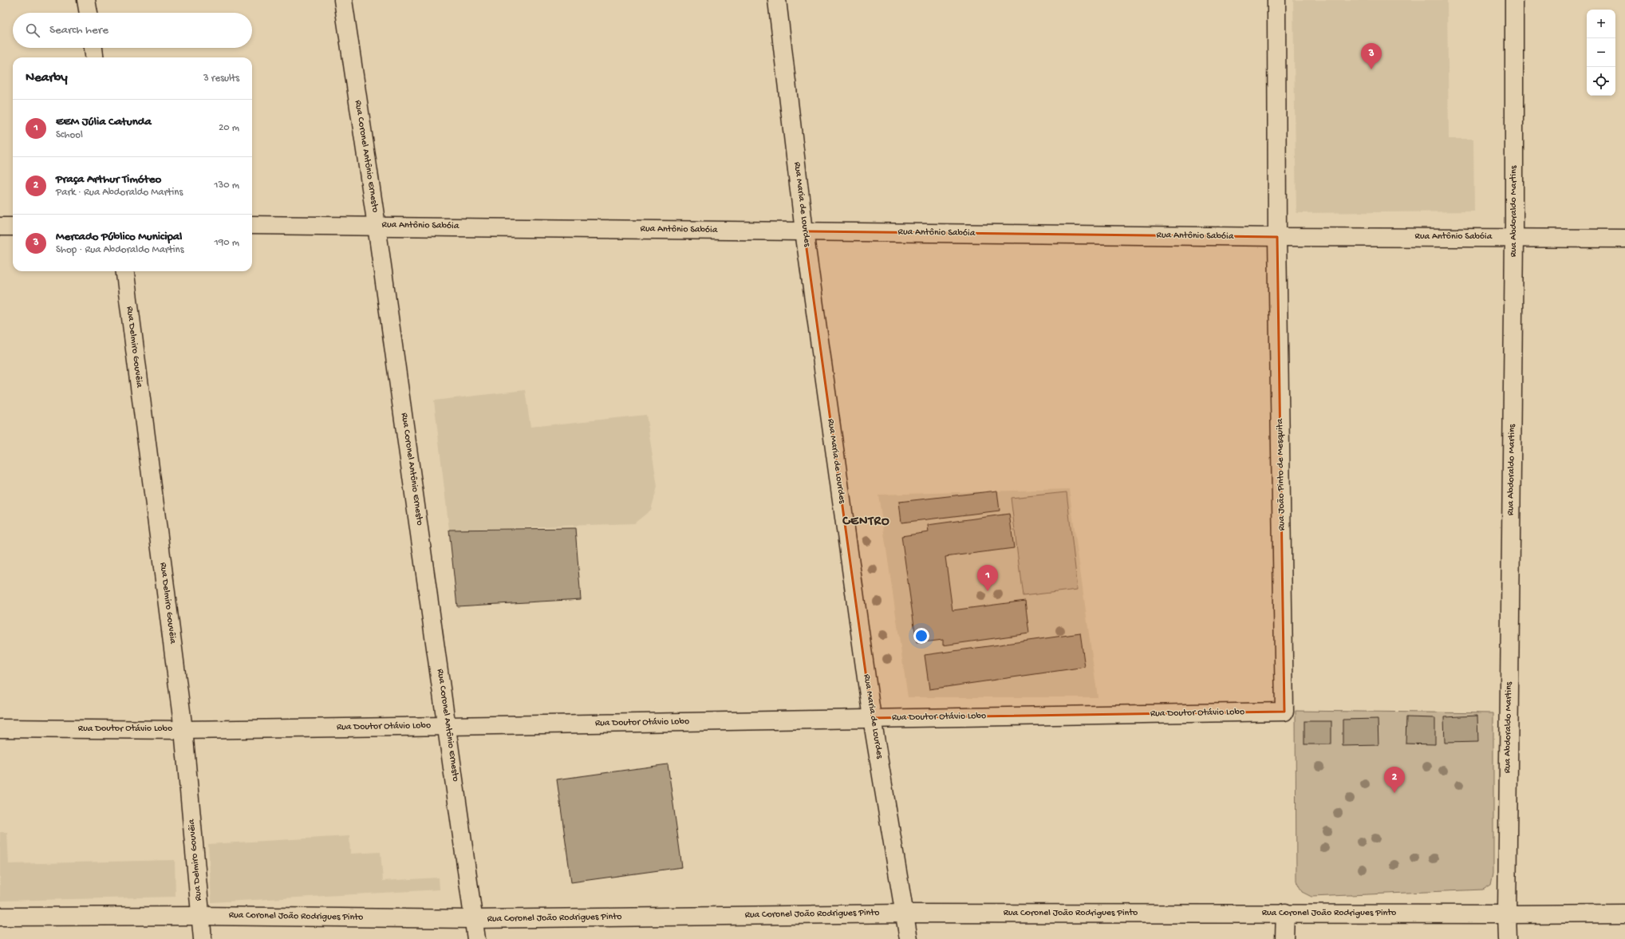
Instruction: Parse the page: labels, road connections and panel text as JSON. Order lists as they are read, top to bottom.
{
  "streets": {
    "street": [
      "Rua Coronel Antônio Ernesto",
      "Rua Maria de Lourdes",
      "Rua Abdoraldo Martins",
      "Rua Antônio Sabóia",
      "Rua Delmiro Gouvêia",
      "Rua João Pinto de Mesquita",
      "Rua Doutor Otávio Lobo",
      "Rua Coronel João Rodrigues Pinto"
    ]
  },
  "crossings": [
    ["Rua Coronel Antônio Ernesto", "Rua Antônio Sabóia"],
    ["Rua Coronel Antônio Ernesto", "Rua Doutor Otávio Lobo"],
    ["Rua Coronel Antônio Ernesto", "Rua Coronel João Rodrigues Pinto"],
    ["Rua Maria de Lourdes", "Rua Antônio Sabóia"],
    ["Rua Maria de Lourdes", "Rua Doutor Otávio Lobo"],
    ["Rua Maria de Lourdes", "Rua Coronel João Rodrigues Pinto"],
    ["Rua Abdoraldo Martins", "Rua Antônio Sabóia"],
    ["Rua Abdoraldo Martins", "Rua Coronel João Rodrigues Pinto"],
    ["Rua Antônio Sabóia", "Rua João Pinto de Mesquita"],
    ["Rua Delmiro Gouvêia", "Rua Doutor Otávio Lobo"],
    ["Rua Delmiro Gouvêia", "Rua Coronel João Rodrigues Pinto"],
    ["Rua João Pinto de Mesquita", "Rua Doutor Otávio Lobo"]
  ],
  "districts": ["CENTRO"],
  "page": {
    "map_buttons": ["+", "−"],
    "search": "Search here",
    "pins": ["3", "1", "2"],
    "heading": ["Nearby", "3 results"],
    "list": [
      {
        "mark": "1",
        "name": "EEM Júlia Catunda",
        "note": "School",
        "value": "20 m"
      },
      {
        "mark": "2",
        "name": "Praça Arthur Timóteo",
        "note": "Park · Rua Abdoraldo Martins",
        "value": "130 m"
      },
      {
        "mark": "3",
        "name": "Mercado Público Municipal",
        "note": "Shop · Rua Abdoraldo Martins",
        "value": "190 m"
      }
    ]
  }
}
